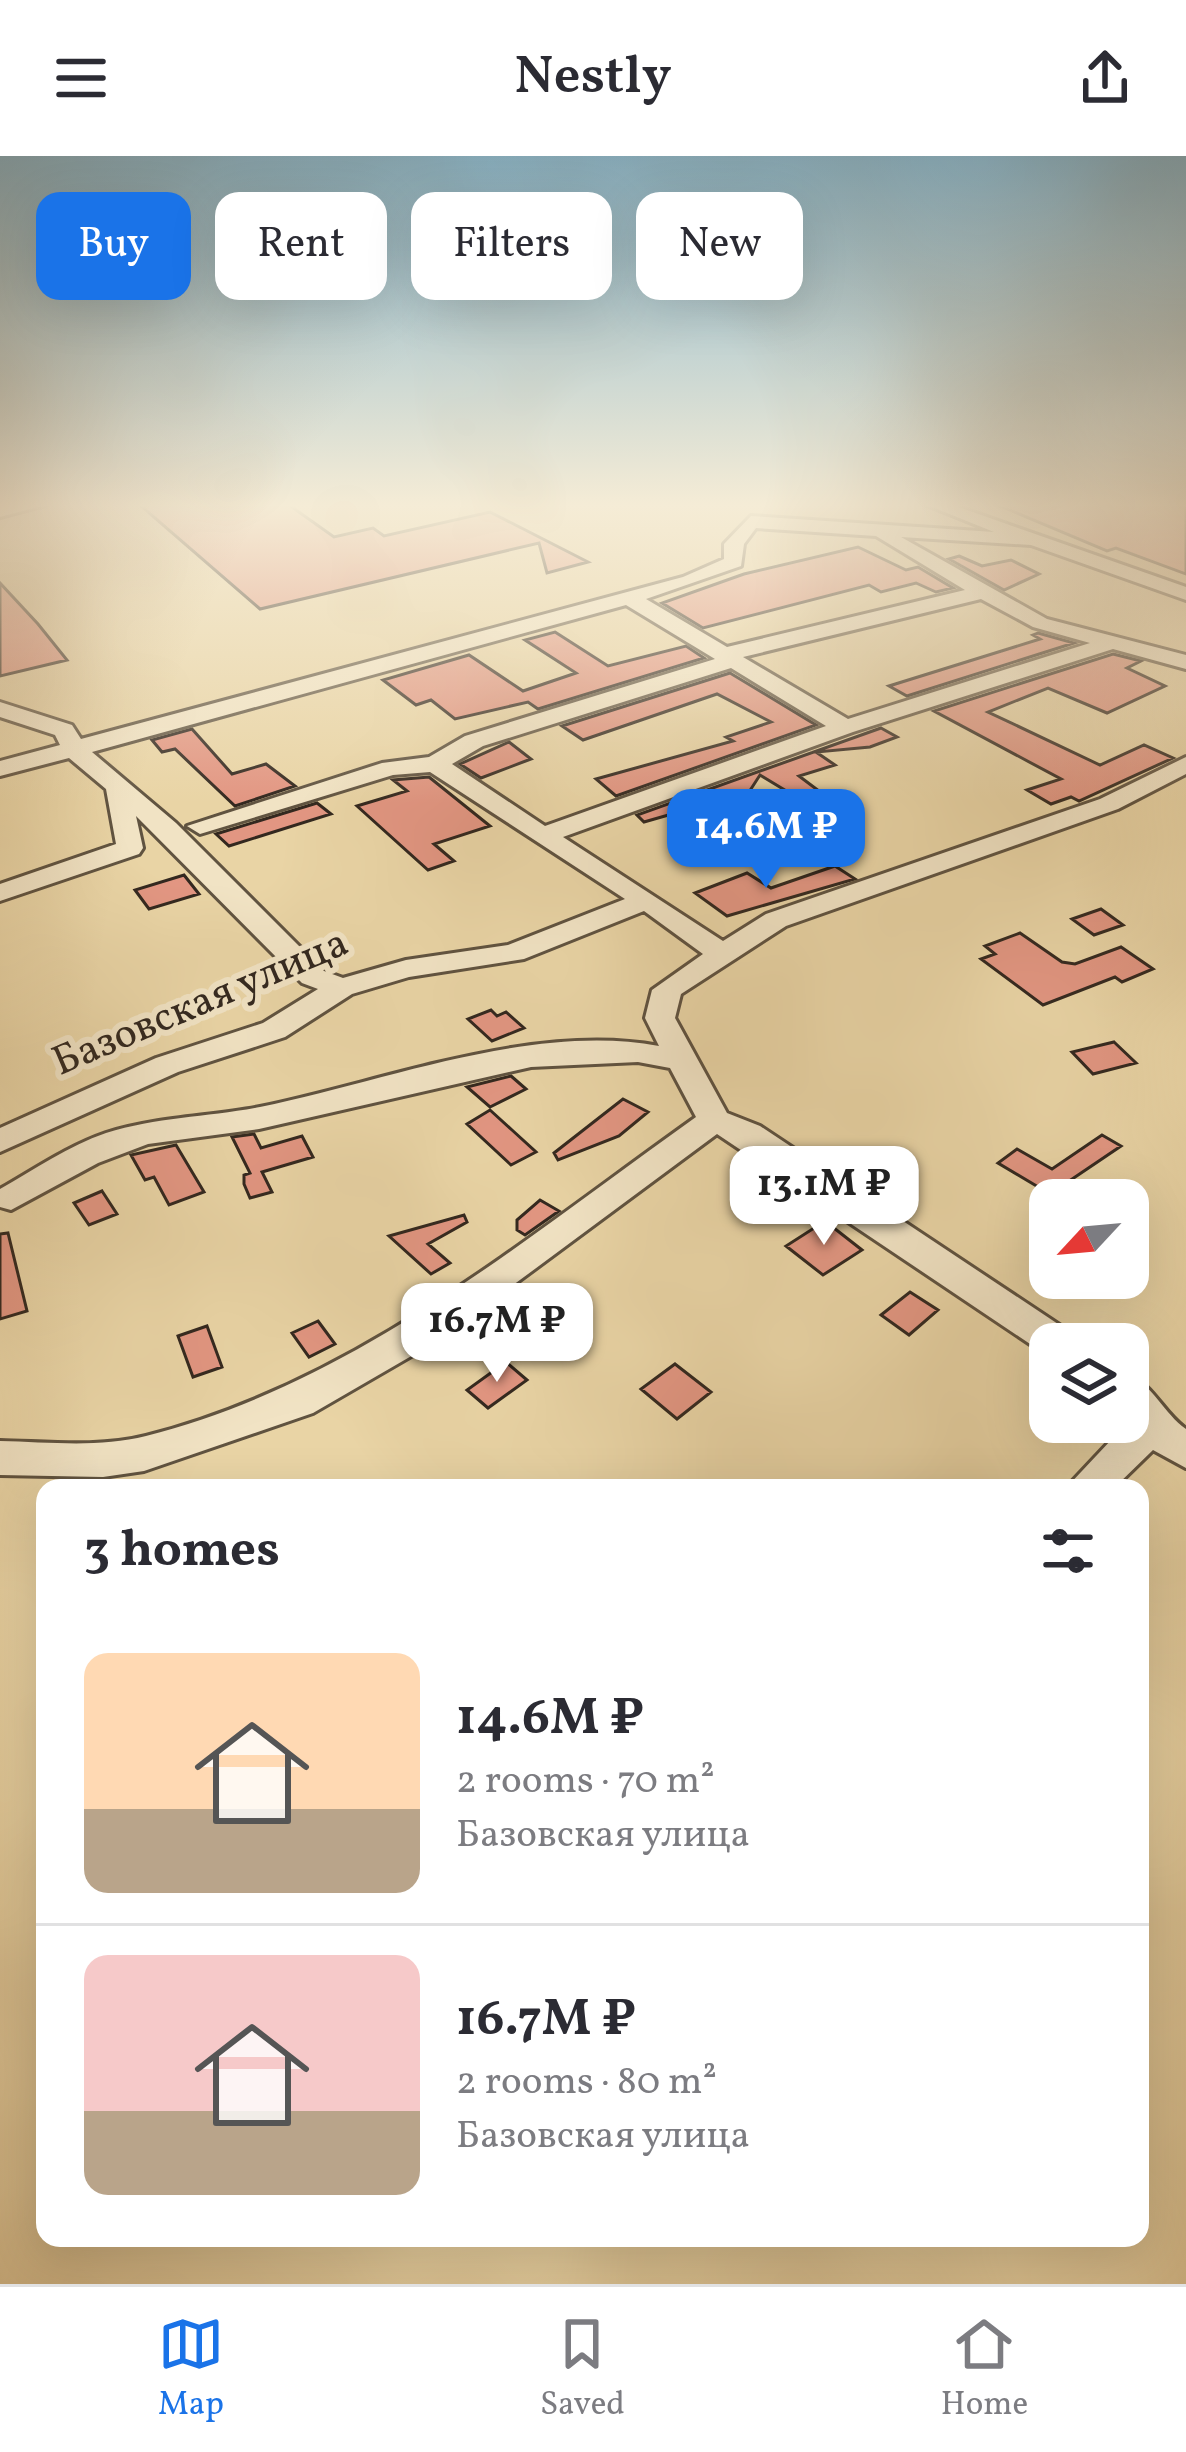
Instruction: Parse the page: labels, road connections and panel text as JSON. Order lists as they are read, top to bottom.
{
  "streets": {
    "street": ["Базовская улица"]
  },
  "north": "bottom left",
  "page": {
    "header": "Nestly",
    "chip": [
      "Buy",
      "Rent",
      "Filters",
      "New"
    ],
    "price": ["14.6M ₽", "13.1M ₽", "16.7M ₽"],
    "heading": "3 homes",
    "list": [
      {
        "name": "14.6M ₽",
        "note": "2 rooms · 70 m² · Базовская улица"
      },
      {
        "name": "16.7M ₽",
        "note": "2 rooms · 80 m² · Базовская улица"
      }
    ],
    "tabs": ["Map", "Saved", "Home"]
  }
}
